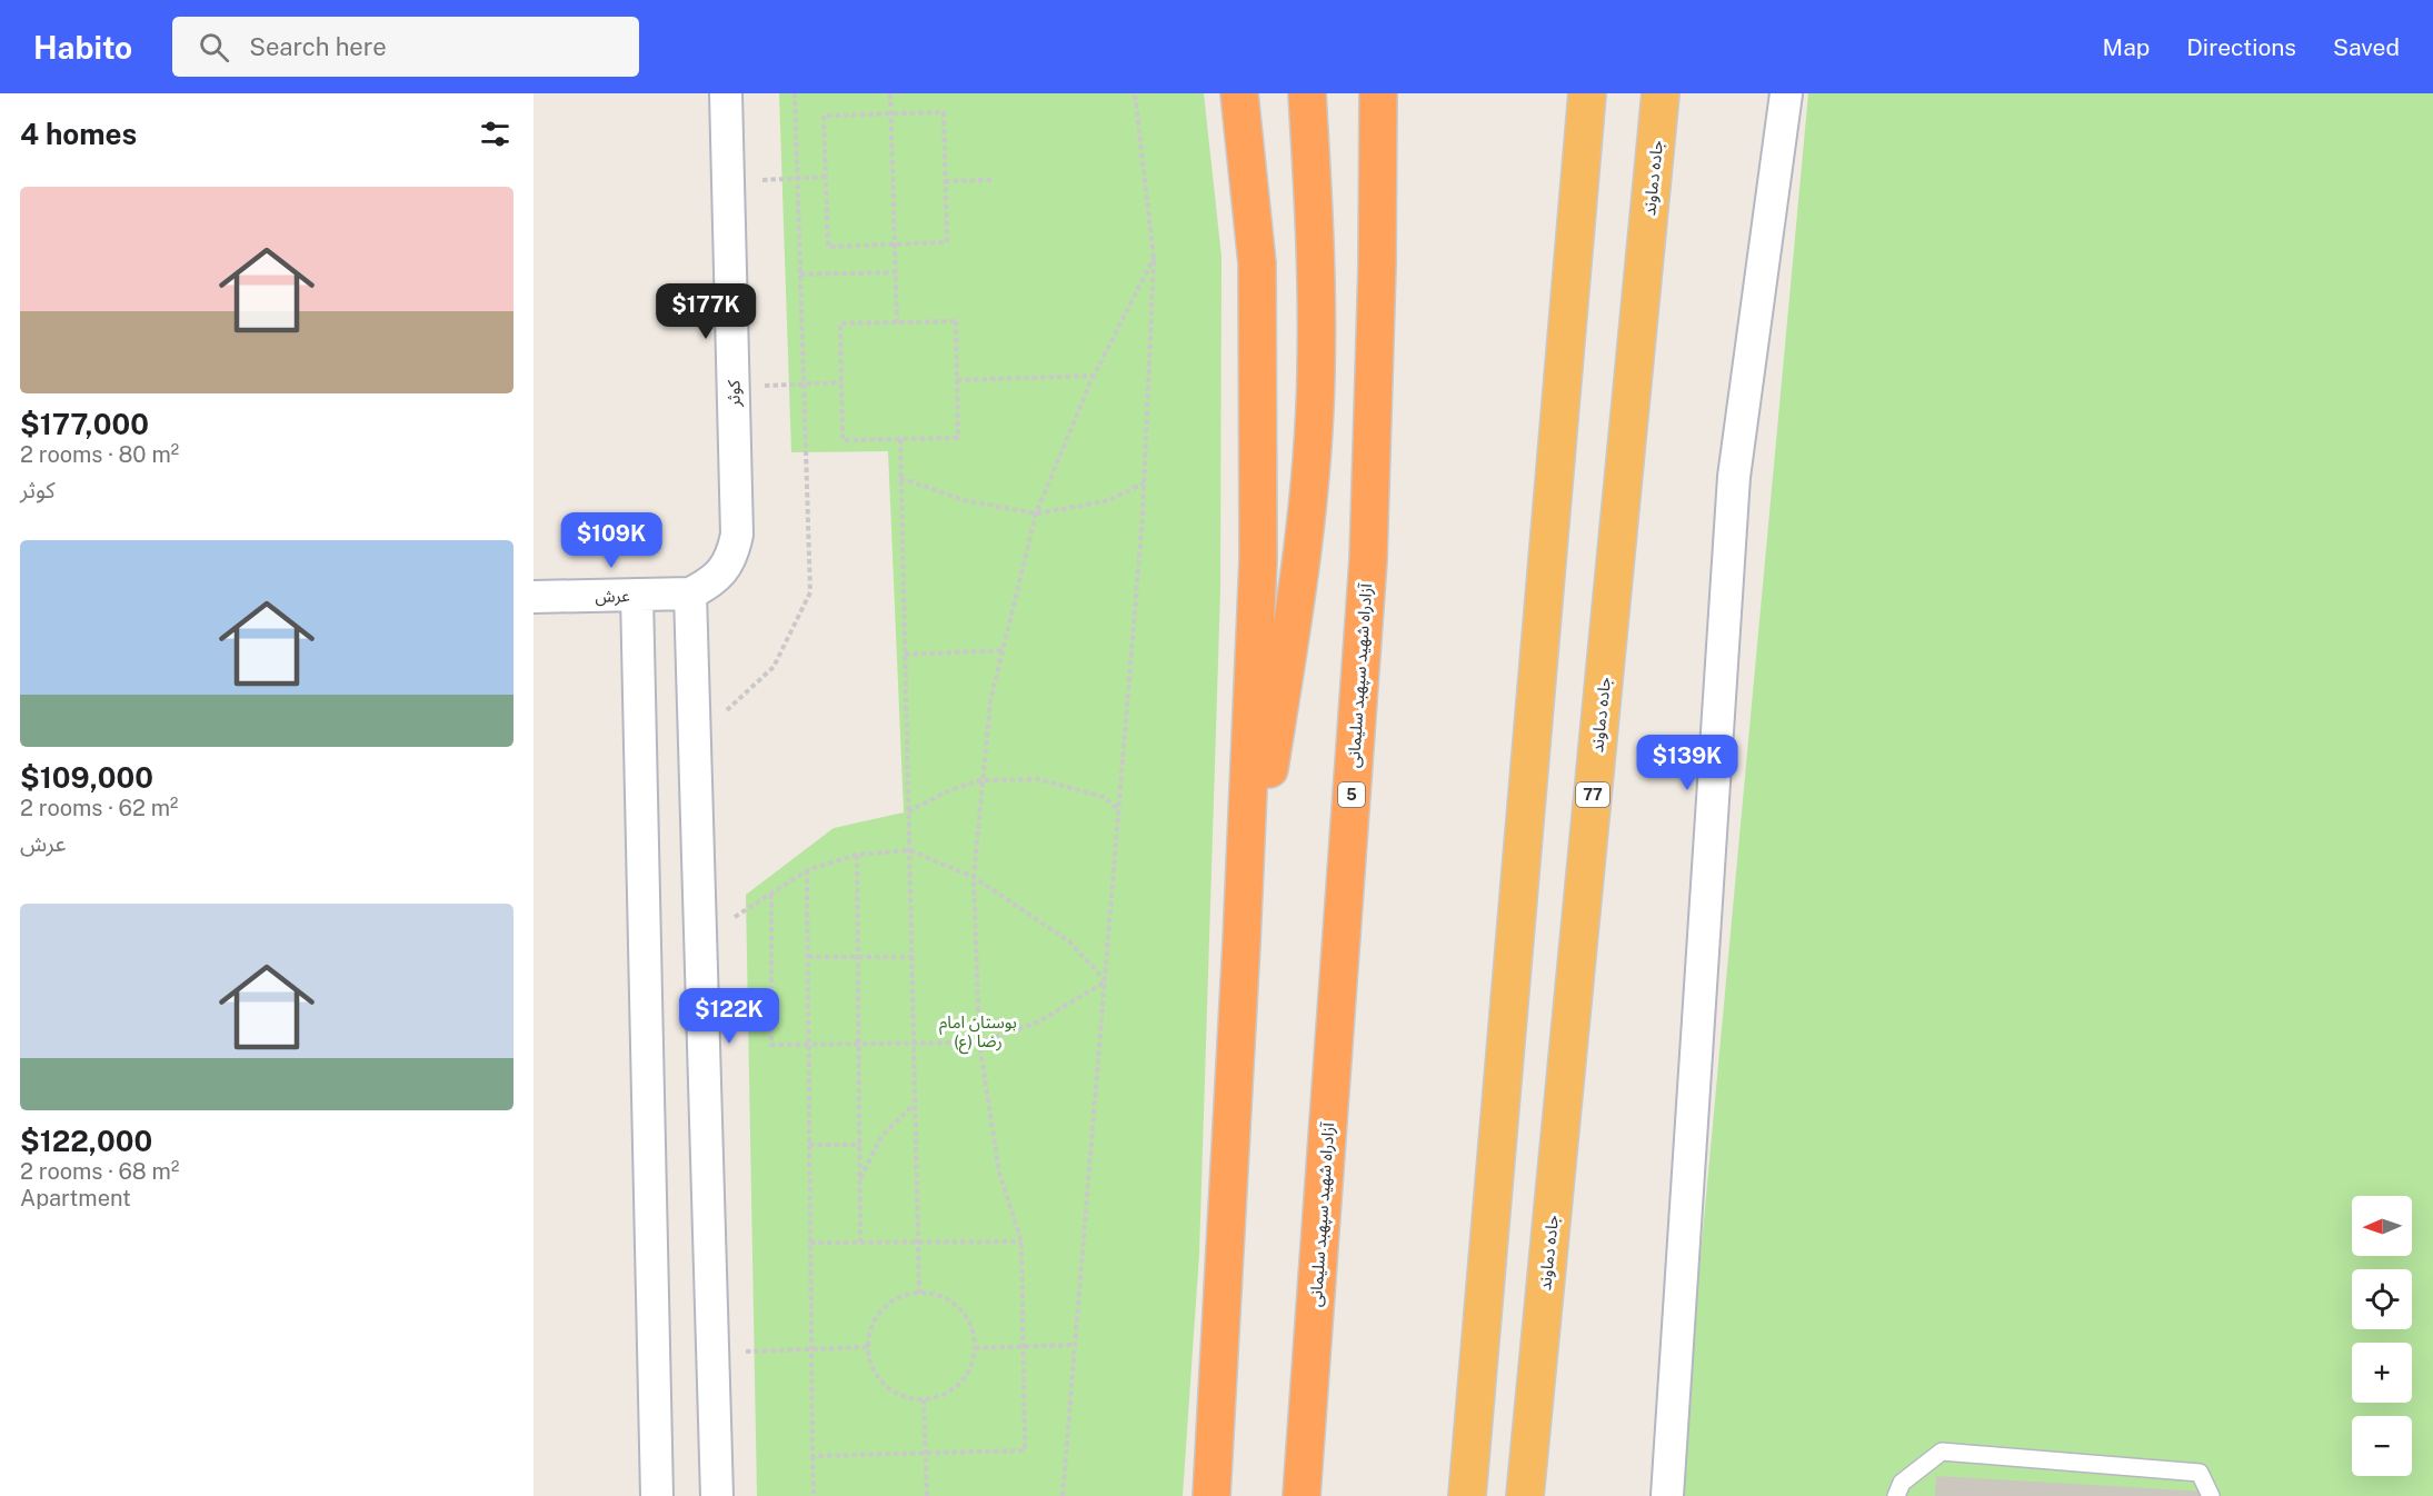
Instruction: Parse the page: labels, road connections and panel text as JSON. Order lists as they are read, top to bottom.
{
  "streets": {
    "highway": [
      "جاده دماوند",
      "آزادراه شهید سپهبد سلیمانی",
      "5",
      "77"
    ],
    "street": ["کوثر", "عرش"]
  },
  "crossings": [
    ["کوثر", "عرش"]
  ],
  "parks": ["بوستان امام رضا (ع)"],
  "north": "left",
  "page": {
    "header": "Habito",
    "search": "Search here",
    "nav": ["Map", "Directions", "Saved"],
    "heading": "4 homes",
    "list": [
      {
        "name": "$177,000",
        "note": "2 rooms · 80 m² · کوثر"
      },
      {
        "name": "$109,000",
        "note": "2 rooms · 62 m² · عرش"
      },
      {
        "name": "$122,000",
        "note": "2 rooms · 68 m² · Apartment"
      }
    ],
    "price": [
      "$177K",
      "$109K",
      "$139K",
      "$122K"
    ],
    "map_buttons": ["+", "−"]
  }
}
